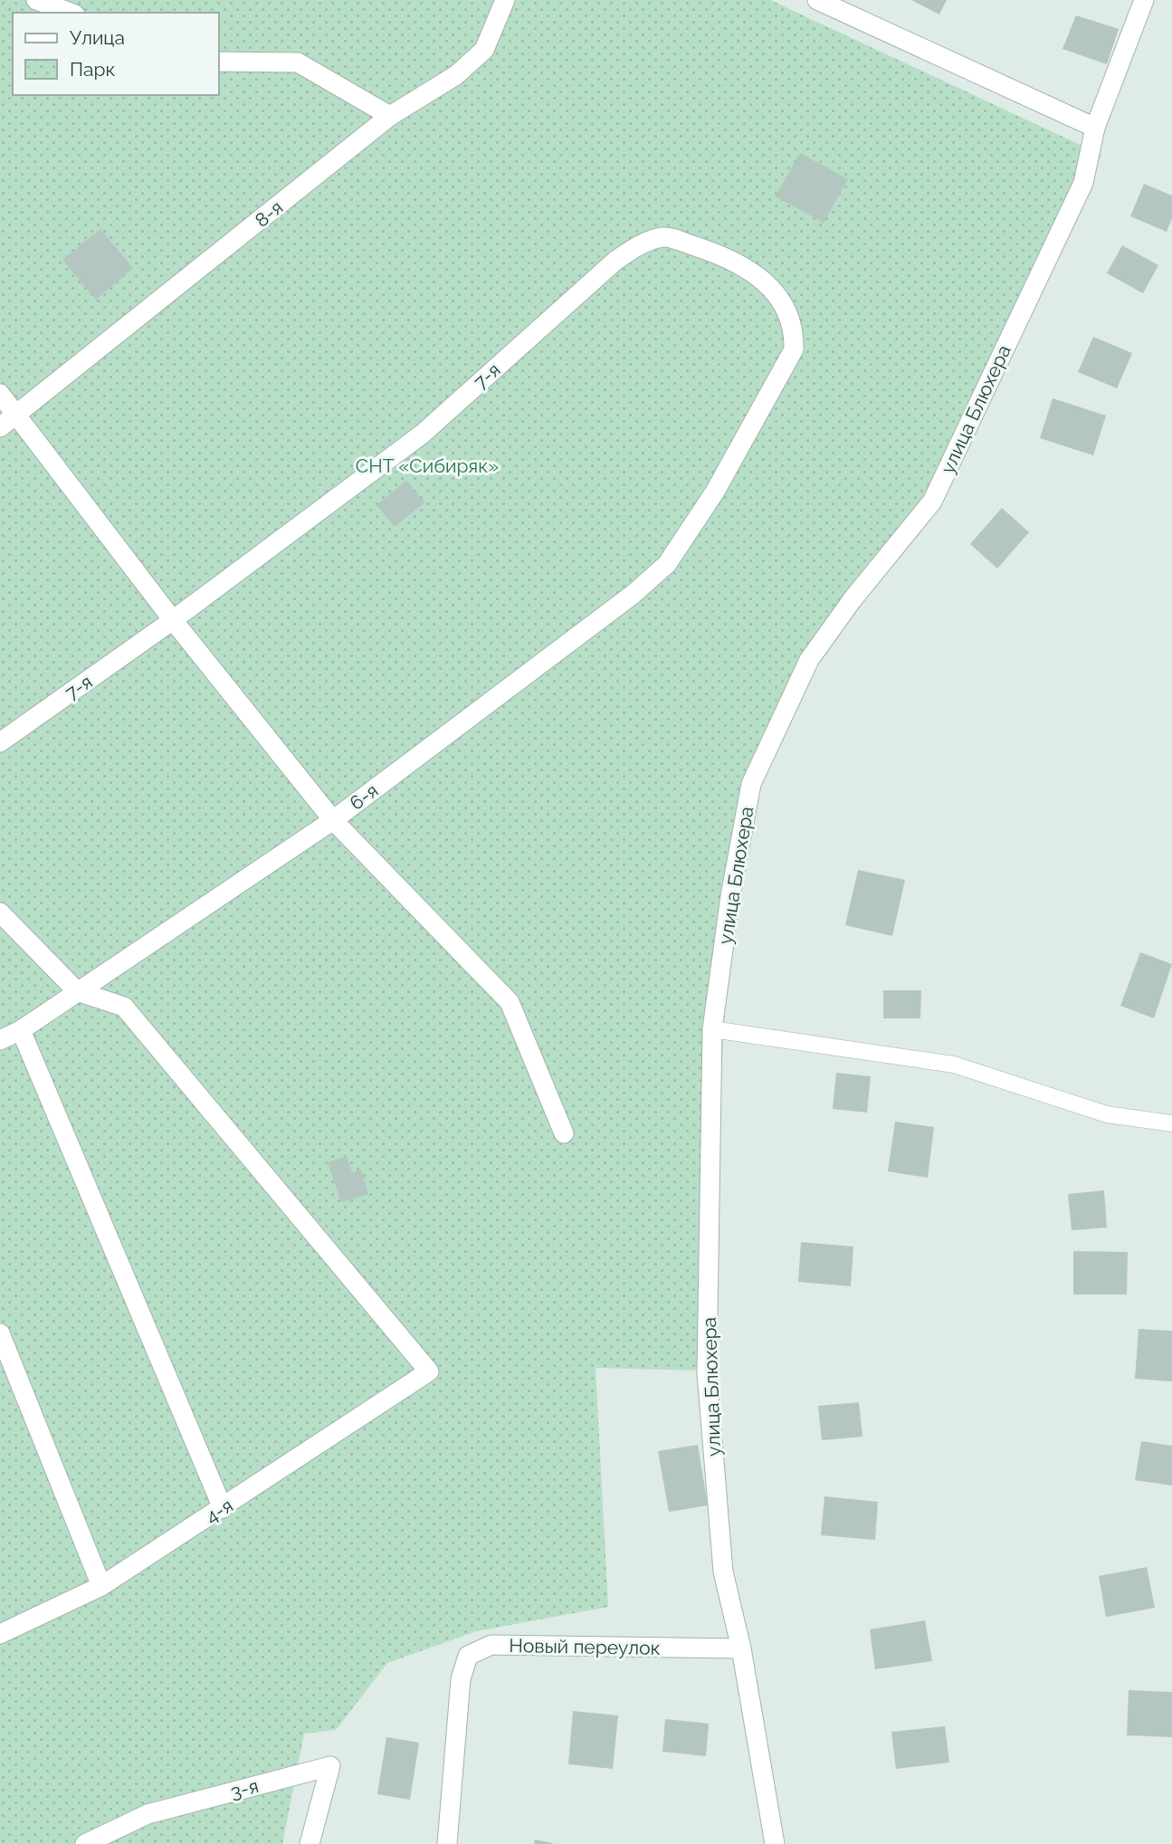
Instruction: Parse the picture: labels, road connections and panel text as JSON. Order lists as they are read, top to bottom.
{
  "streets": {
    "street": [
      "8-я",
      "7-я",
      "улица Блюхера",
      "6-я",
      "4-я",
      "Новый переулок",
      "3-я"
    ]
  },
  "crossings": [
    ["7-я", "6-я"],
    ["улица Блюхера", "Новый переулок"],
    ["6-я", "4-я"]
  ],
  "parks": ["СНТ «Сибиряк»"],
  "legend": ["Улица", "Парк"]
}
